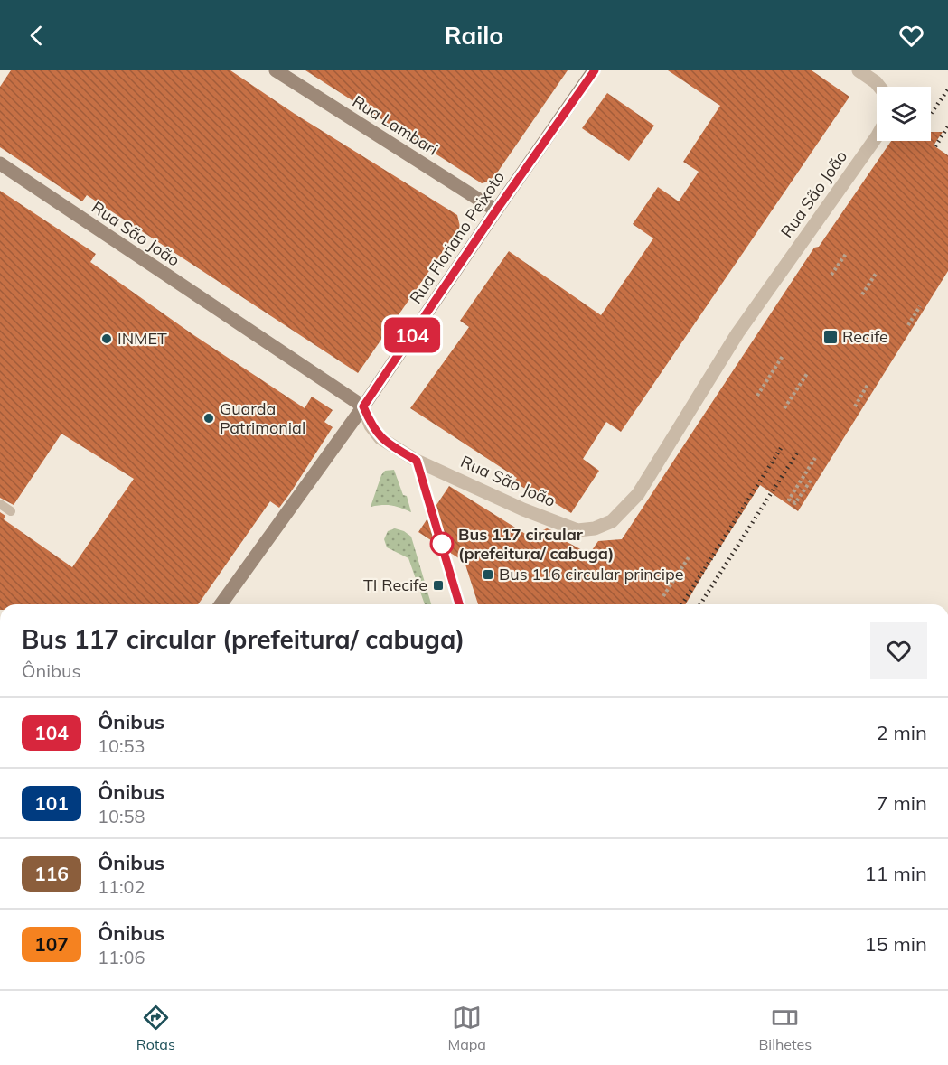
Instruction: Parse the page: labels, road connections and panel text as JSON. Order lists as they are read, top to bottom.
{
  "streets": {
    "street": ["Rua Lambari", "Rua São João", "Rua Floriano Peixoto"]
  },
  "crossings": [
    ["Rua Lambari", "Rua Floriano Peixoto"],
    ["Rua São João", "Rua Floriano Peixoto"]
  ],
  "places": {
    "transit": ["Recife", "Bus 116 circular principe", "TI Recife"],
    "other": ["INMET", "Guarda Patrimonial", "Bus 117 circular (prefeitura/ cabuga)"]
  },
  "lines": ["bus line 104"],
  "page": {
    "header": "Railo",
    "on_map": "104",
    "heading": ["Bus 117 circular (prefeitura/ cabuga)", "Ônibus"],
    "list": [
      {
        "mark": "104",
        "name": "Ônibus",
        "note": "10:53",
        "value": "2 min"
      },
      {
        "mark": "101",
        "name": "Ônibus",
        "note": "10:58",
        "value": "7 min"
      },
      {
        "mark": "116",
        "name": "Ônibus",
        "note": "11:02",
        "value": "11 min"
      },
      {
        "mark": "107",
        "name": "Ônibus",
        "note": "11:06",
        "value": "15 min"
      }
    ],
    "tabs": ["Rotas", "Mapa", "Bilhetes"]
  }
}
